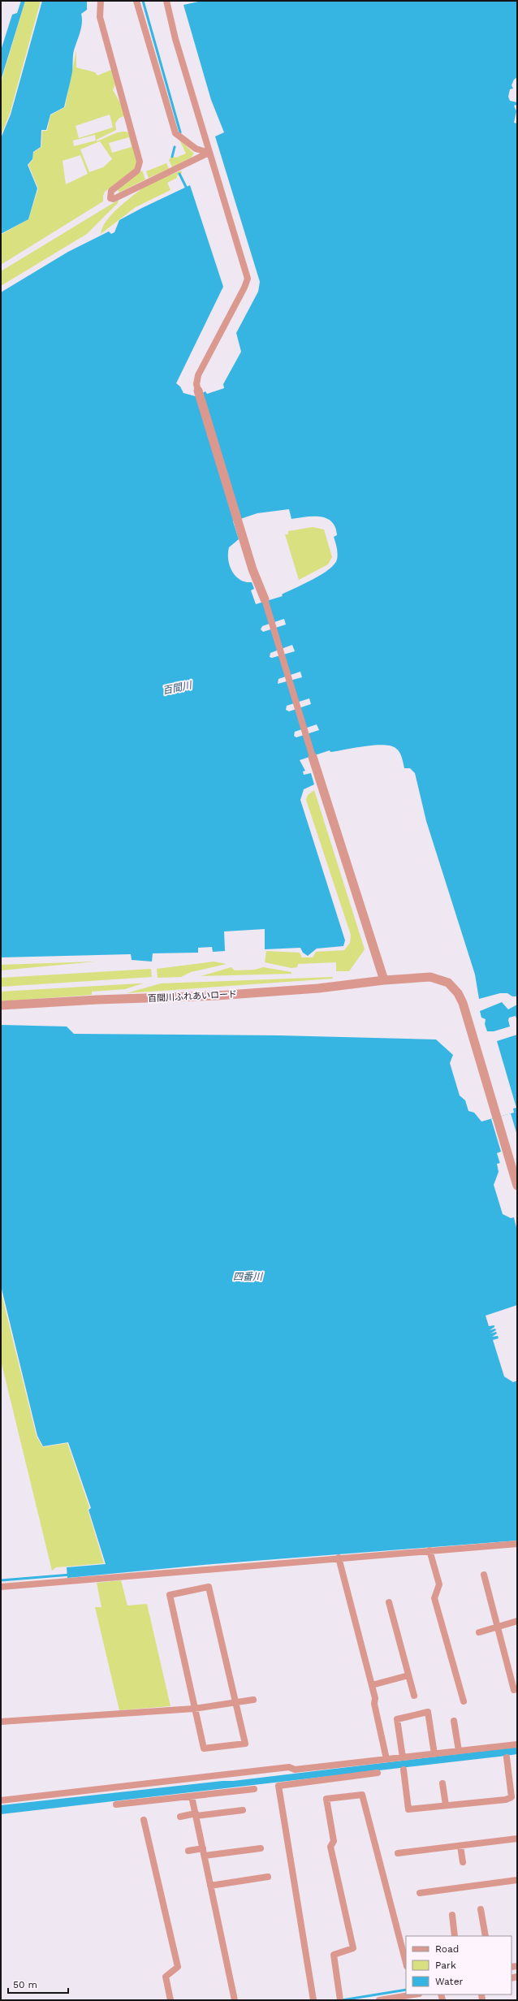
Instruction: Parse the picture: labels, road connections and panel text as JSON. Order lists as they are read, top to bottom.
{
  "streets": {
    "street": ["百間川ふれあいロード"]
  },
  "water": ["百間川", "四番川"],
  "legend": ["Road", "Park", "Water"],
  "scale_bar": "50 m"
}
